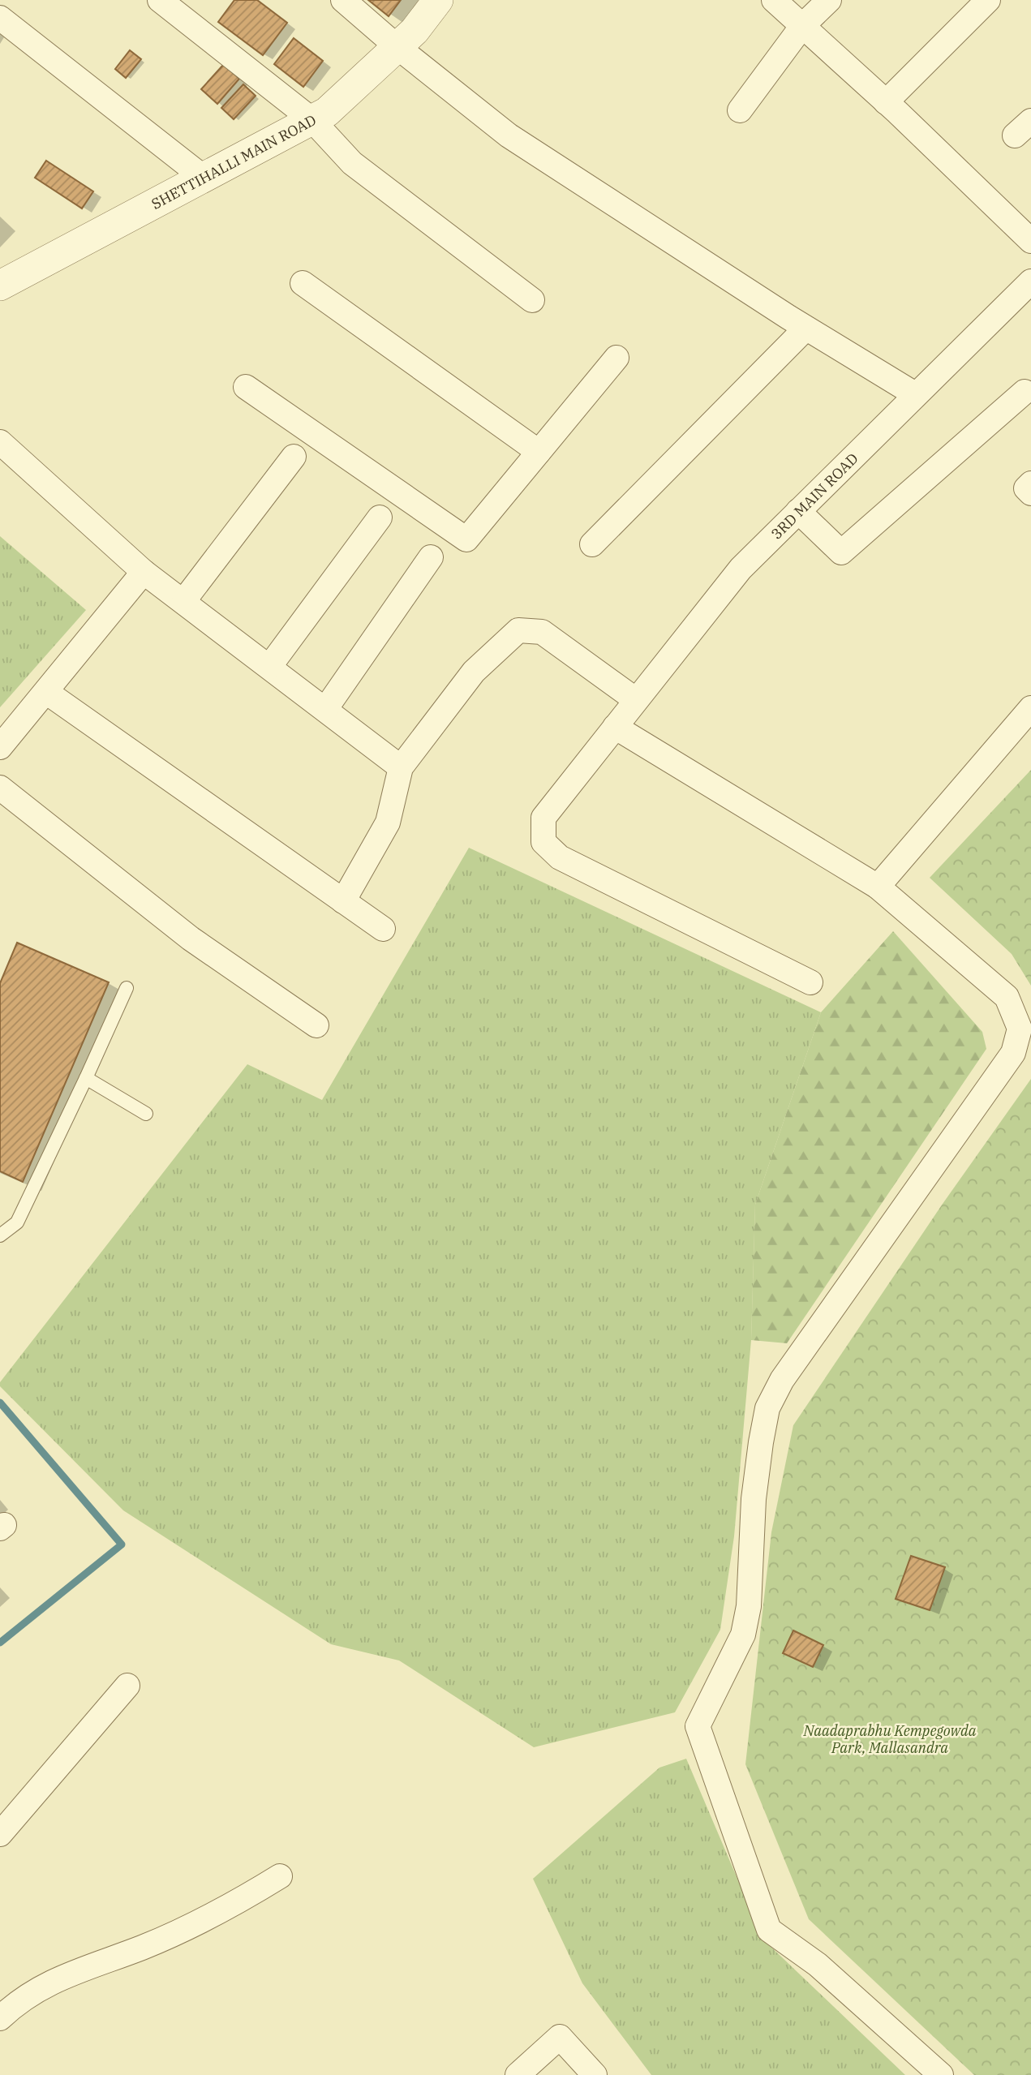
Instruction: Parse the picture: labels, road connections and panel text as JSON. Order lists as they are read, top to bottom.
{
  "streets": {
    "street": ["SHETTIHALLI MAIN ROAD", "3RD MAIN ROAD"]
  },
  "parks": ["Naadaprabhu Kempegowda Park, Mallasandra"]
}
